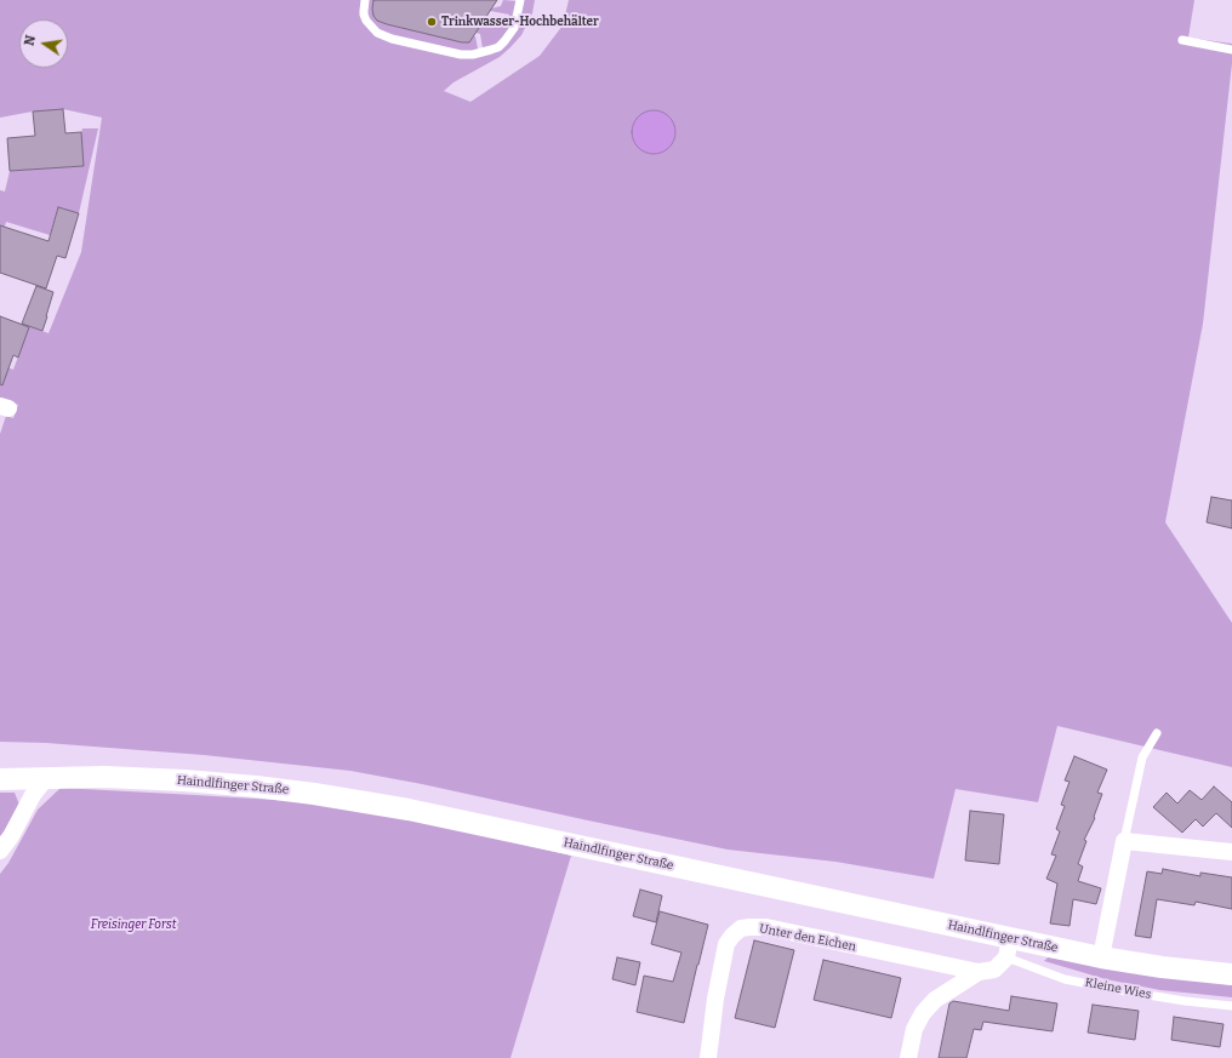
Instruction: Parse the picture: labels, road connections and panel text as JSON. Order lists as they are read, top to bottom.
{
  "streets": {
    "street": ["Haindlfinger Straße", "Unter den Eichen"],
    "lane": ["Kleine Wies"]
  },
  "crossings": [
    ["Haindlfinger Straße", "Kleine Wies"]
  ],
  "parks": ["Freisinger Forst"],
  "places": ["Trinkwasser-Hochbehälter"],
  "north": "left"
}
